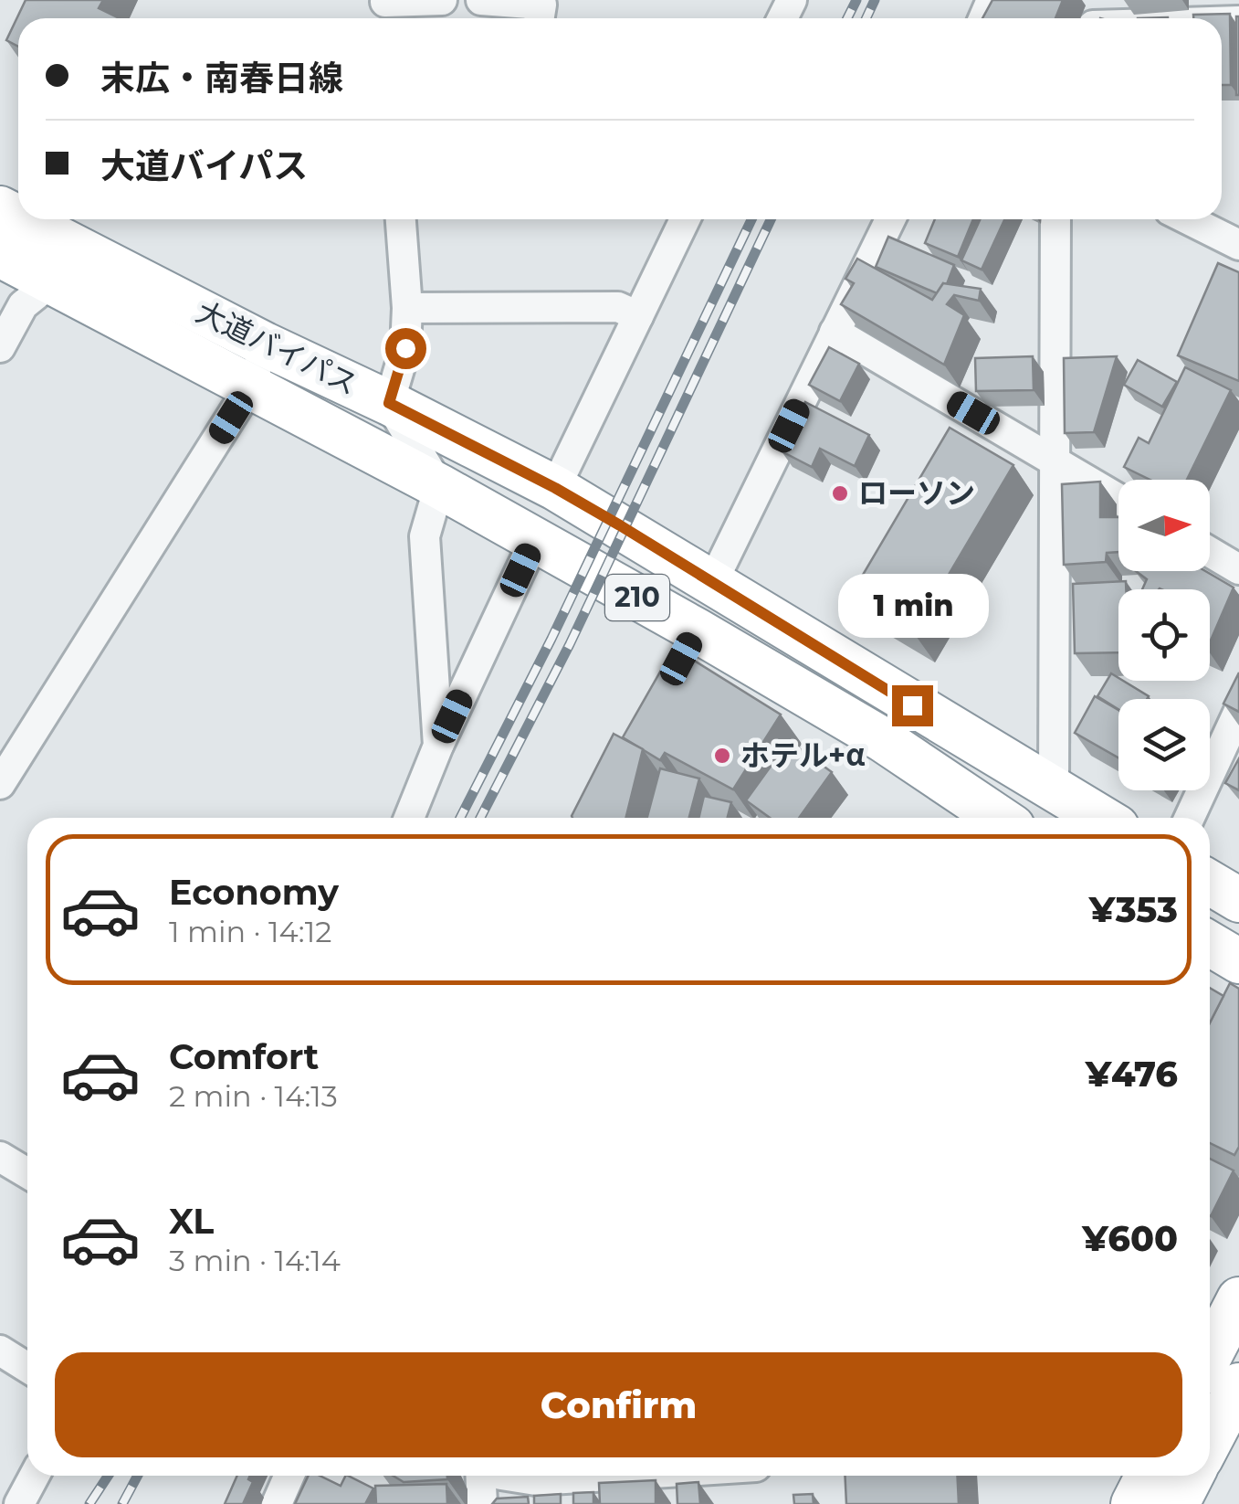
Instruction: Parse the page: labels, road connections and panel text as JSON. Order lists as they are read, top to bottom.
{
  "streets": {
    "highway": ["大道バイパス", "210"]
  },
  "places": ["ローソン", "ホテル+α"],
  "north": "right",
  "page": {
    "banner": ["末広・南春日線", "大道バイパス"],
    "bubble": "1 min",
    "list": [
      {
        "name": "Economy",
        "note": "1 min · 14:12",
        "value": "¥353"
      },
      {
        "name": "Comfort",
        "note": "2 min · 14:13",
        "value": "¥476"
      },
      {
        "name": "XL",
        "note": "3 min · 14:14",
        "value": "¥600"
      }
    ],
    "buttons": "Confirm"
  }
}
